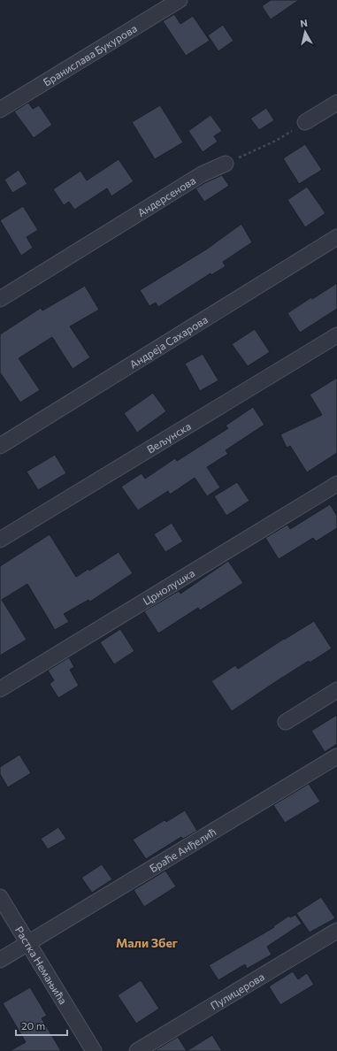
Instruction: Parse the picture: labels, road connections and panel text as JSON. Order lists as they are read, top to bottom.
{
  "streets": {
    "street": [
      "Бранислава Букурова",
      "Андерсенова",
      "Андреја Сахарова",
      "Вељунска",
      "Црнолушка",
      "Браће Анђелић",
      "Растка Немањића",
      "Пулицерова"
    ]
  },
  "crossings": [
    ["Браће Анђелић", "Растка Немањића"]
  ],
  "districts": ["Мали Збег"],
  "scale_bar": "20 m",
  "north": "top"
}
